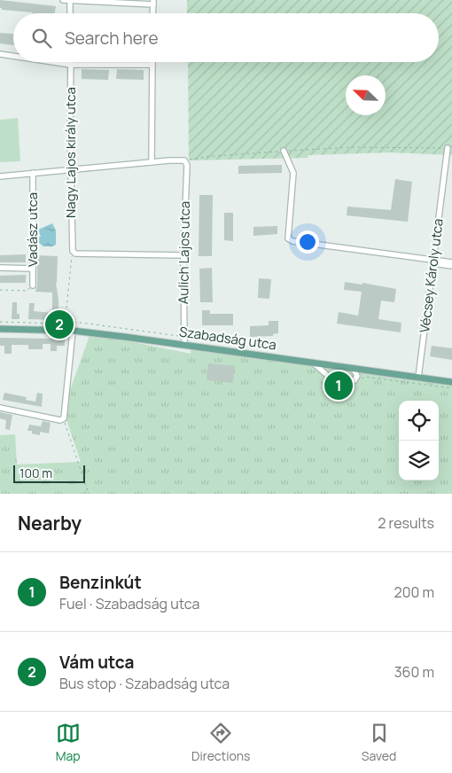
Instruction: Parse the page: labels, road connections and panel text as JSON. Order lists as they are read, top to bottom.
{
  "streets": {
    "main road": ["Szabadság utca"],
    "street": [
      "Nagy Lajos király utca",
      "Vadász utca",
      "Aulich Lajos utca",
      "Vécsey Károly utca"
    ]
  },
  "crossings": [
    ["Aulich Lajos utca", "Szabadság utca"],
    ["Vécsey Károly utca", "Szabadság utca"]
  ],
  "scale_bar": "100 m",
  "north": "top left",
  "page": {
    "search": "Search here",
    "pins": ["2", "1"],
    "scale": "100 m",
    "heading": ["Nearby", "2 results"],
    "list": [
      {
        "mark": "1",
        "name": "Benzinkút",
        "note": "Fuel · Szabadság utca",
        "value": "200 m"
      },
      {
        "mark": "2",
        "name": "Vám utca",
        "note": "Bus stop · Szabadság utca",
        "value": "360 m"
      }
    ],
    "nav": ["Map", "Directions", "Saved"]
  }
}
